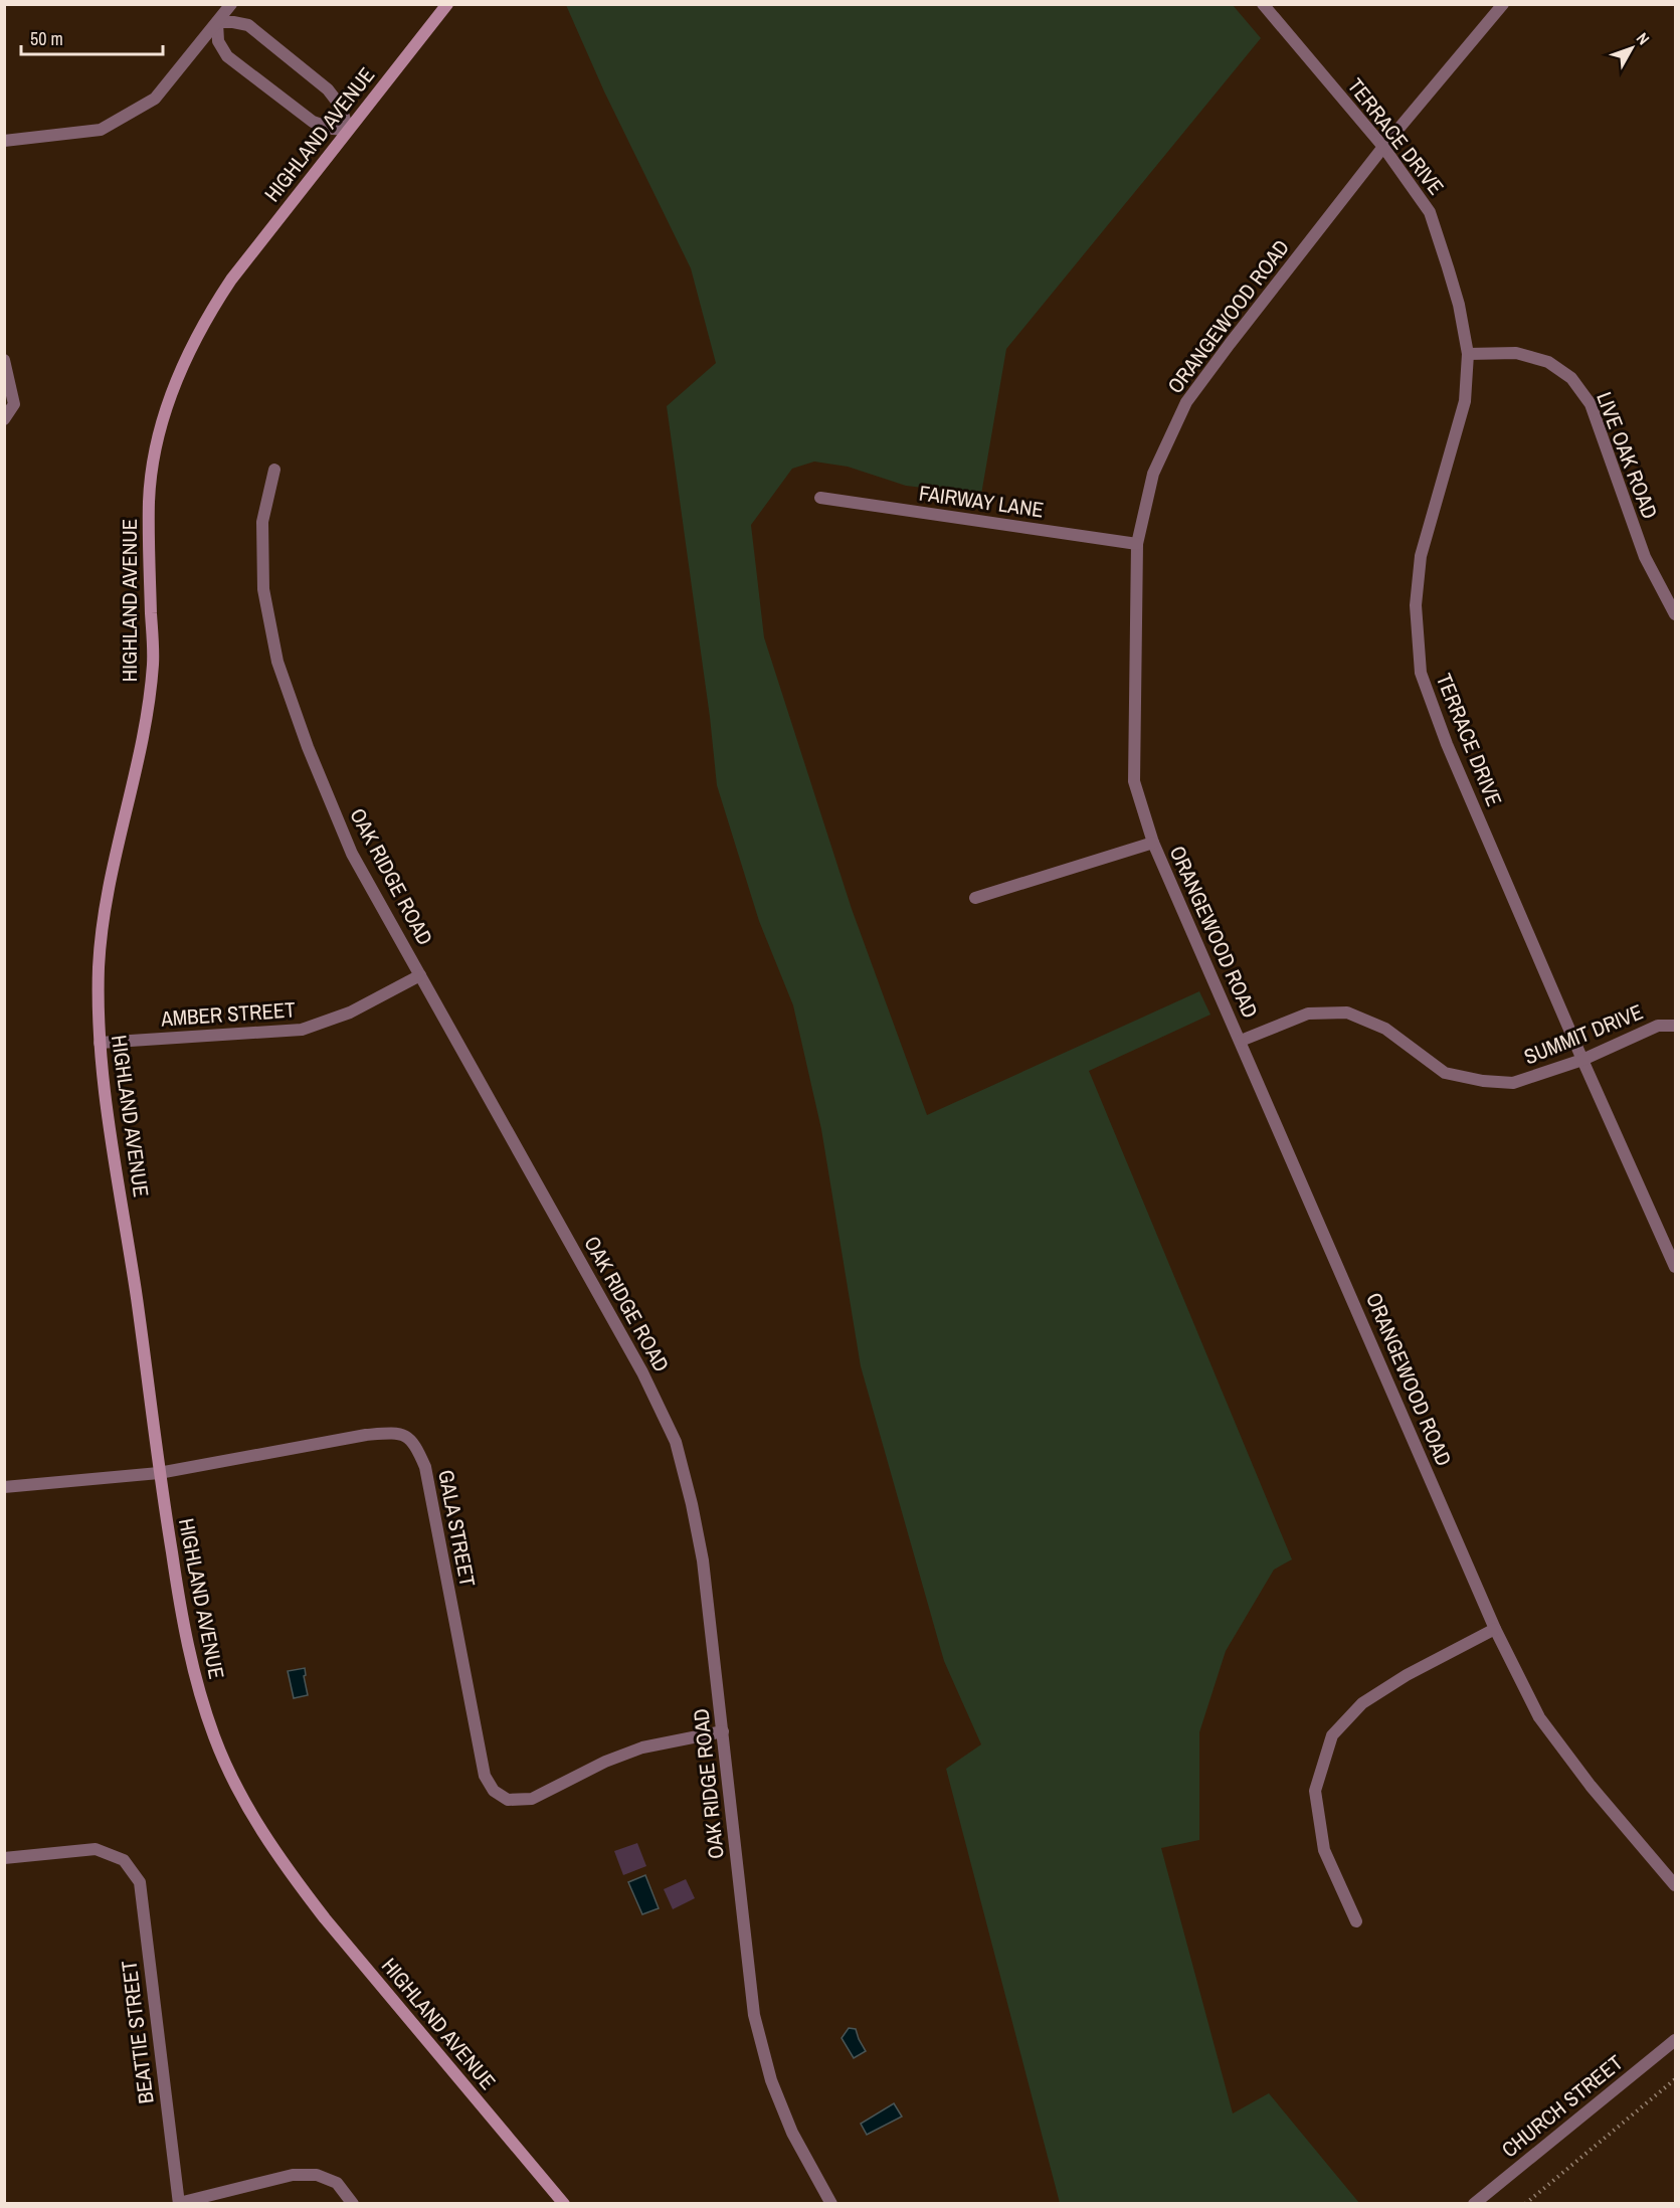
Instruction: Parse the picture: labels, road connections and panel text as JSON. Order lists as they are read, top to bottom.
{
  "streets": {
    "main road": ["HIGHLAND AVENUE"],
    "street": [
      "TERRACE DRIVE",
      "ORANGEWOOD ROAD",
      "LIVE OAK ROAD",
      "FAIRWAY LANE",
      "OAK RIDGE ROAD",
      "AMBER STREET",
      "SUMMIT DRIVE",
      "GALA STREET",
      "BEATTIE STREET",
      "CHURCH STREET"
    ]
  },
  "crossings": [
    ["HIGHLAND AVENUE", "AMBER STREET"],
    ["HIGHLAND AVENUE", "GALA STREET"],
    ["TERRACE DRIVE", "ORANGEWOOD ROAD"],
    ["TERRACE DRIVE", "LIVE OAK ROAD"],
    ["TERRACE DRIVE", "SUMMIT DRIVE"],
    ["ORANGEWOOD ROAD", "FAIRWAY LANE"],
    ["ORANGEWOOD ROAD", "SUMMIT DRIVE"],
    ["OAK RIDGE ROAD", "AMBER STREET"],
    ["OAK RIDGE ROAD", "GALA STREET"]
  ],
  "scale_bar": "50 m",
  "north": "top right"
}
